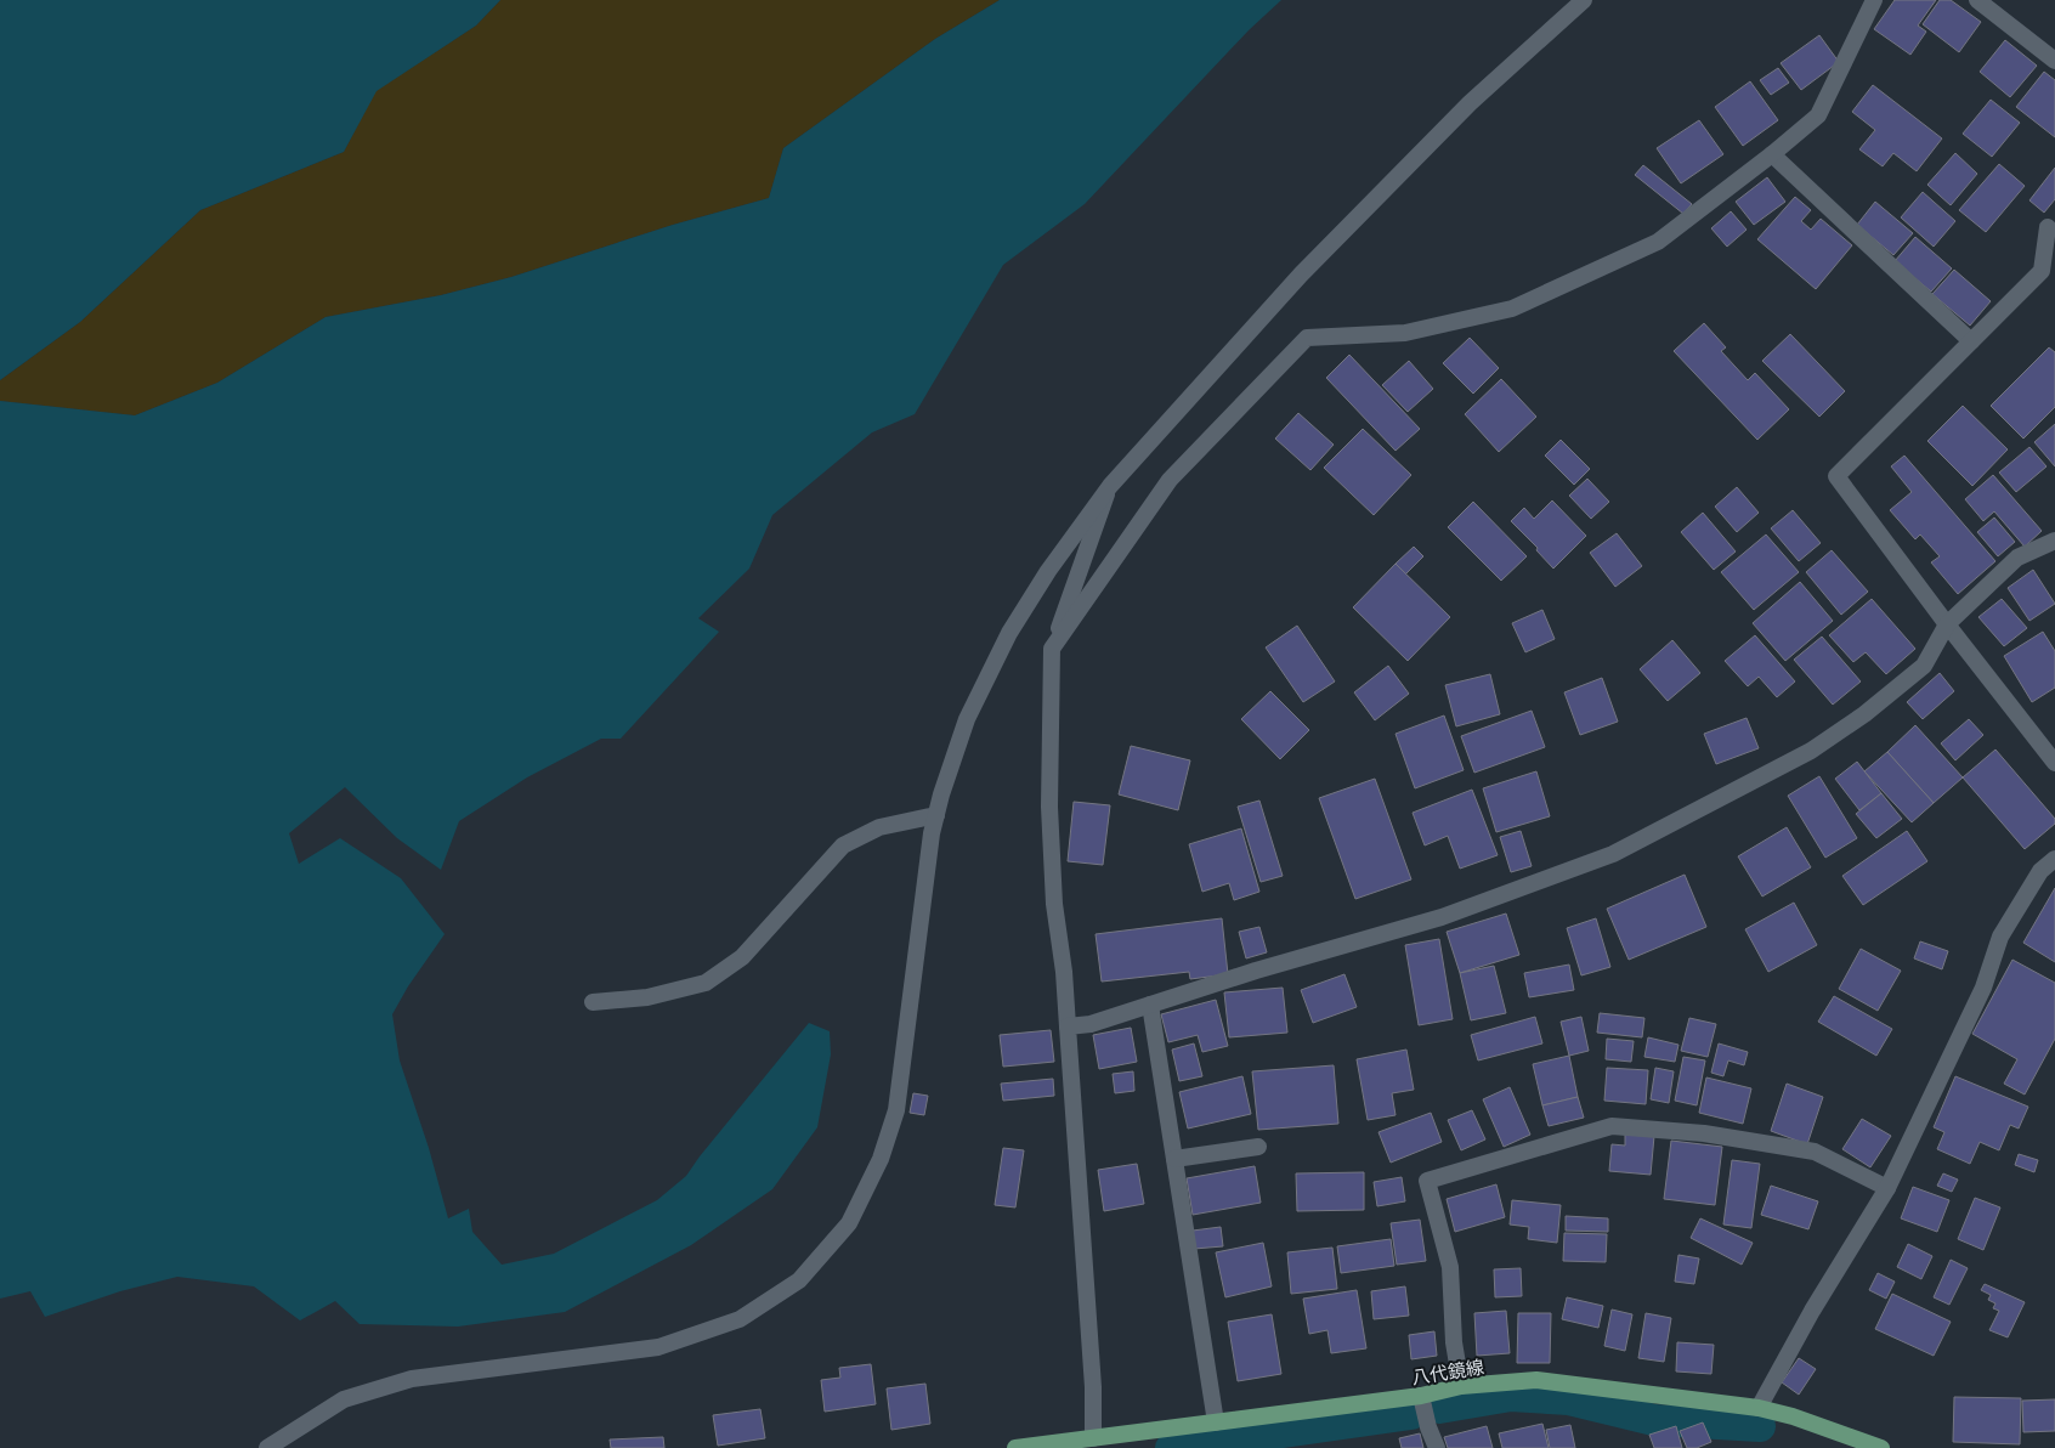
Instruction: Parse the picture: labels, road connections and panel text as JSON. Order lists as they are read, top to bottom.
{
  "streets": {
    "main road": ["八代鏡線"]
  }
}
